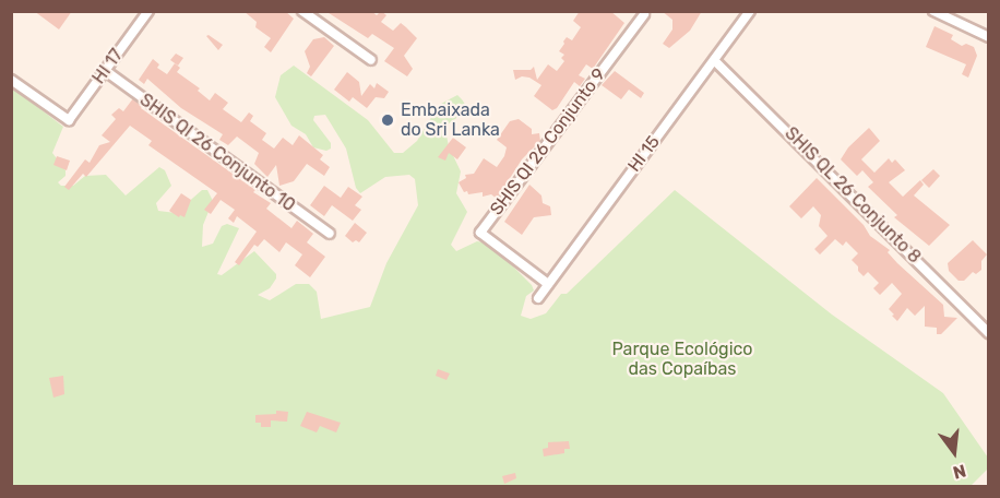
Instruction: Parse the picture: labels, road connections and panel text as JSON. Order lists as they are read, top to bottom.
{
  "streets": {
    "street": [
      "HI 17",
      "SHIS QI 26 Conjunto 9",
      "SHIS QI 26 Conjunto 10",
      "HI 15",
      "SHIS QL 26 Conjunto 8"
    ]
  },
  "crossings": [
    ["HI 17", "SHIS QI 26 Conjunto 10"],
    ["SHIS QI 26 Conjunto 9", "HI 15"],
    ["HI 15", "SHIS QL 26 Conjunto 8"]
  ],
  "parks": ["Parque Ecológico das Copaíbas"],
  "places": ["Embaixada do Sri Lanka"],
  "north": "bottom"
}
